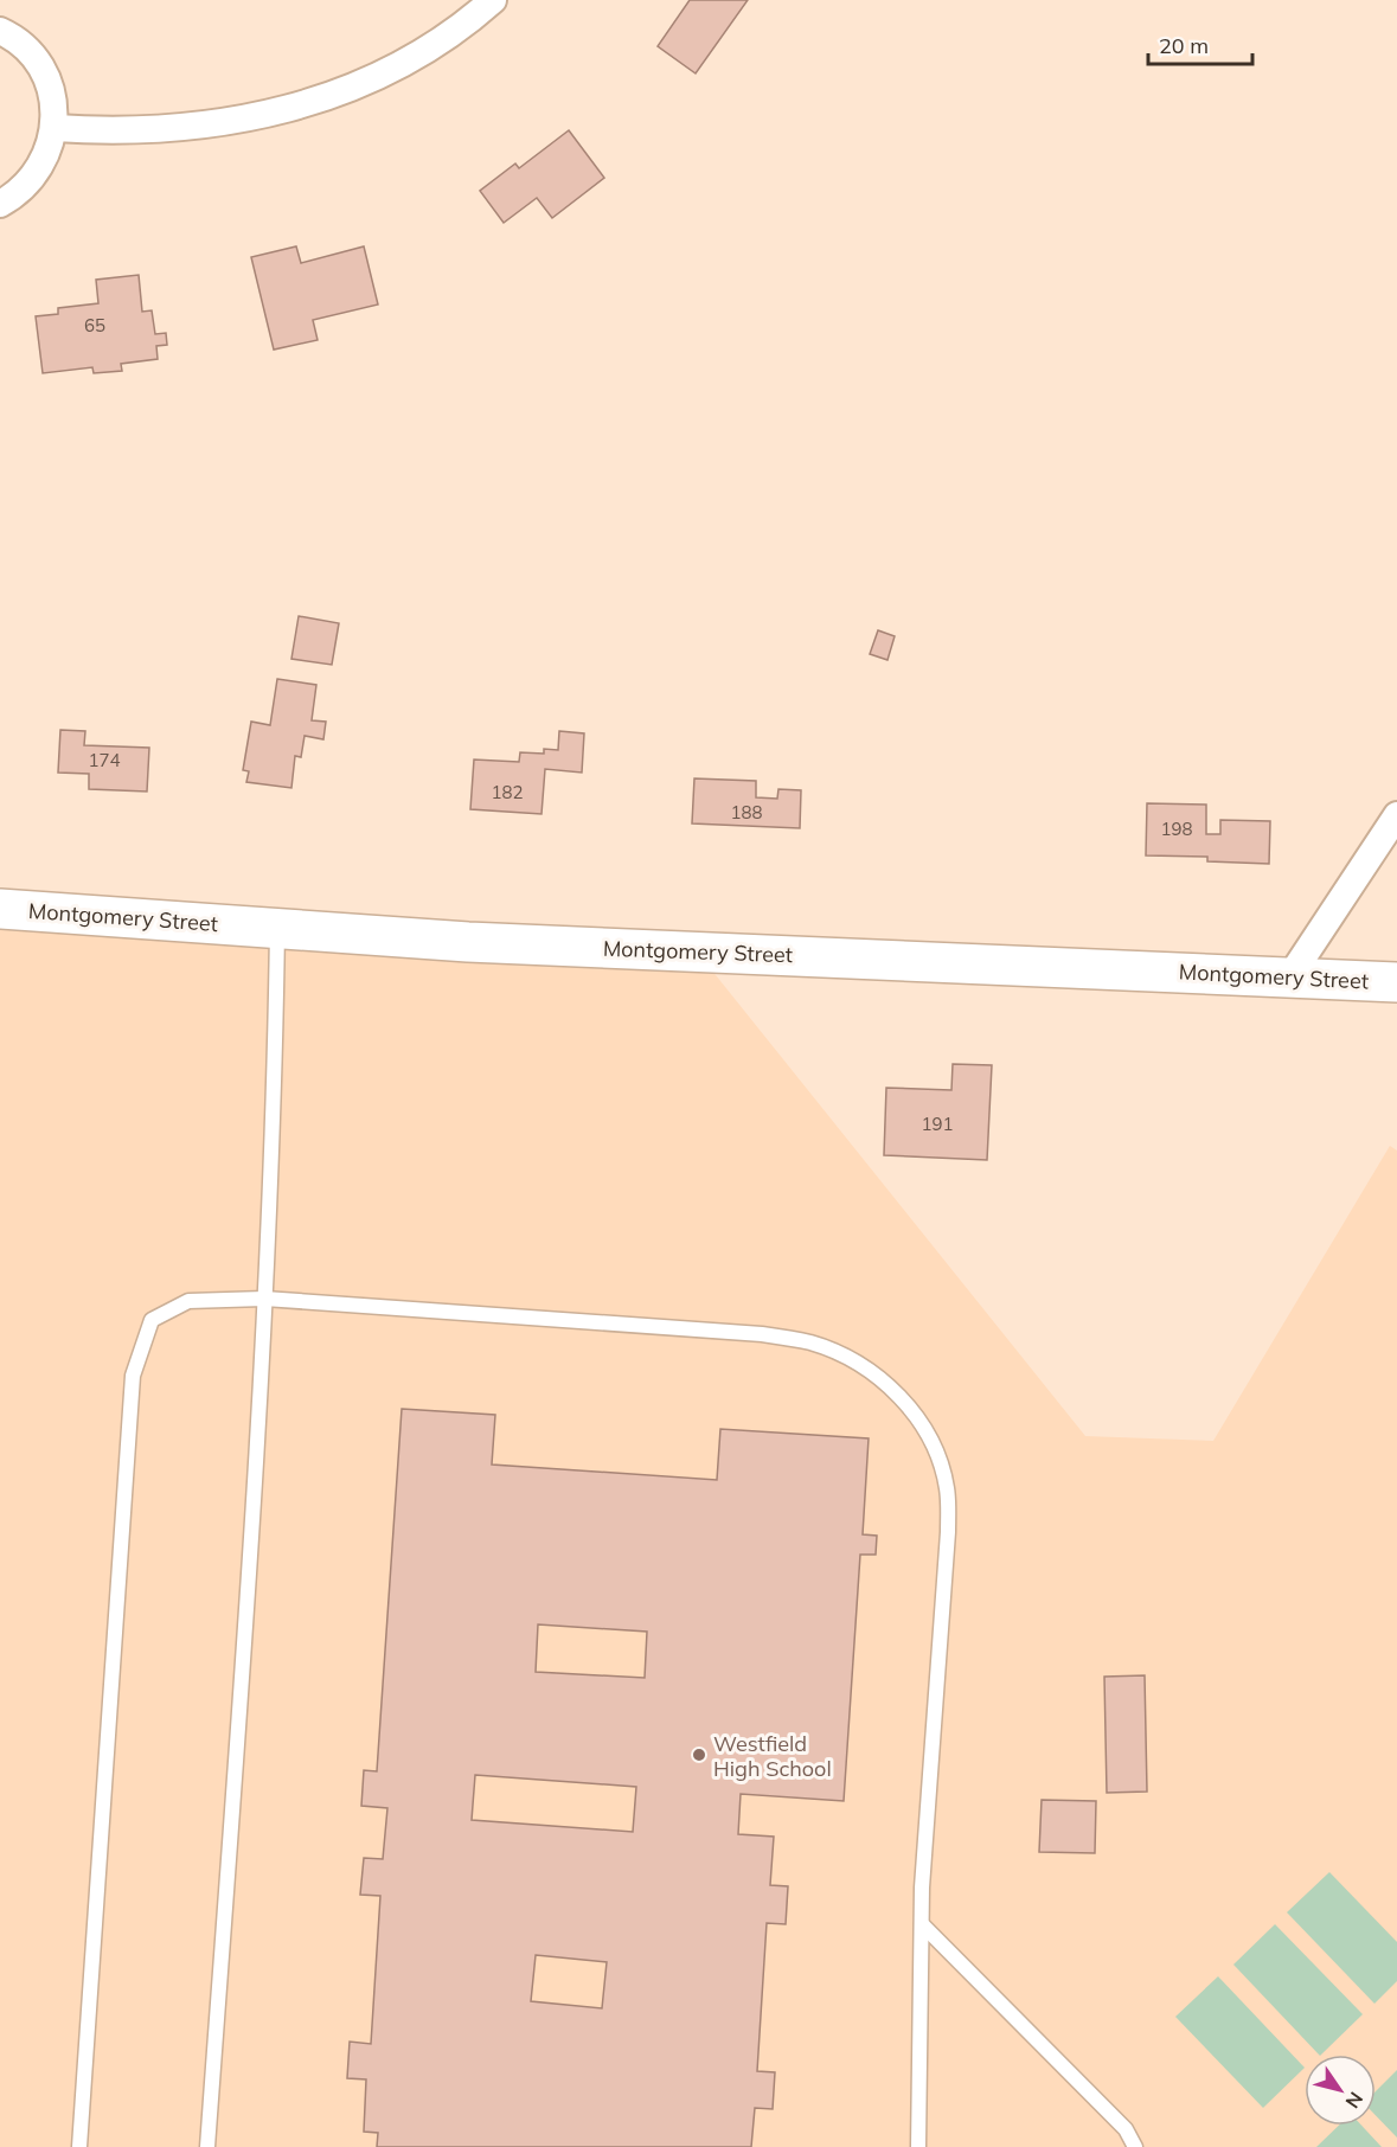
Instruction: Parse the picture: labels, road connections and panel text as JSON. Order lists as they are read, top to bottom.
{
  "streets": {
    "main road": ["Montgomery Street"]
  },
  "places": ["Westfield High School"],
  "house_numbers": [
    "65",
    "174",
    "182",
    "188",
    "198",
    "191"
  ],
  "scale_bar": "20 m",
  "north": "bottom right"
}
